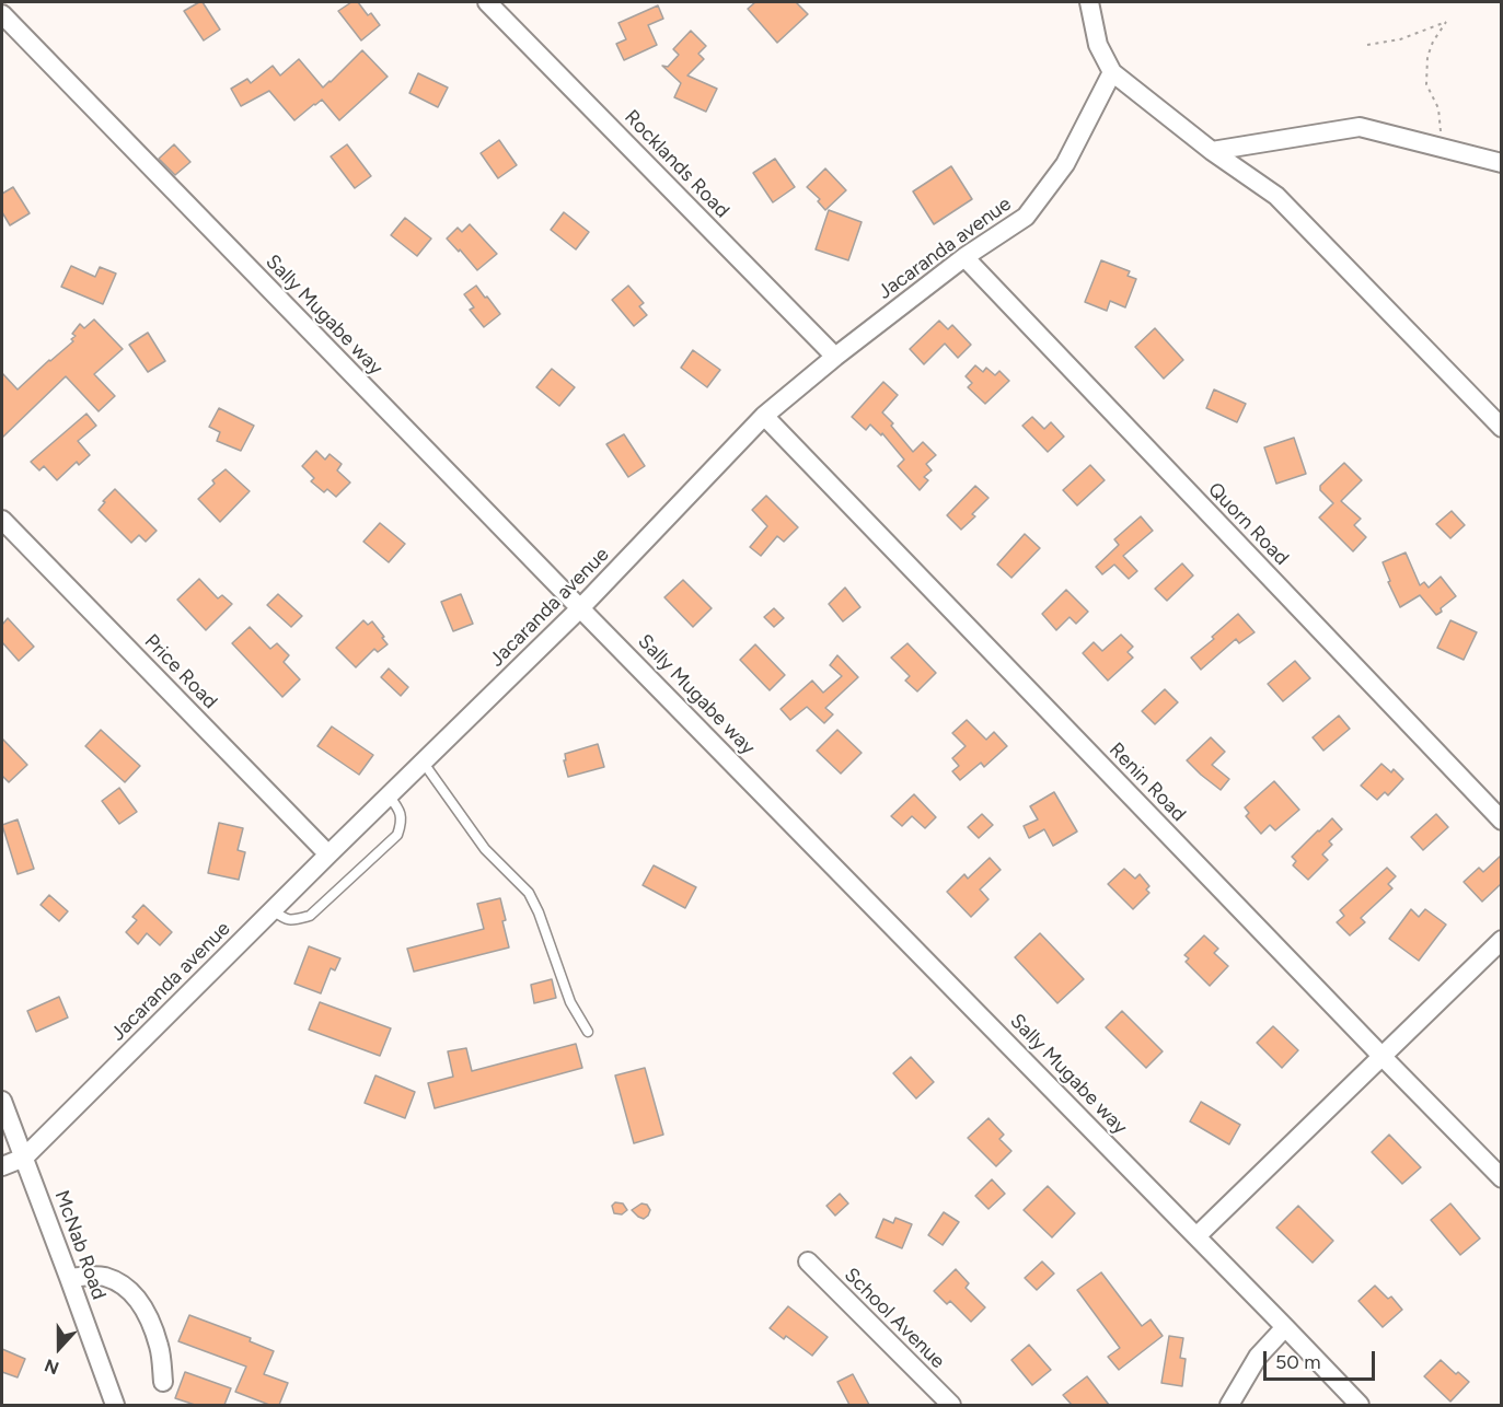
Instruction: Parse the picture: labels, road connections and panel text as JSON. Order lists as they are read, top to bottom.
{
  "streets": {
    "street": [
      "Rocklands Road",
      "Jacaranda avenue",
      "Sally Mugabe way",
      "Quorn Road",
      "Price Road",
      "Renin Road",
      "McNab Road",
      "School Avenue"
    ]
  },
  "crossings": [
    ["Rocklands Road", "Jacaranda avenue"],
    ["Jacaranda avenue", "Sally Mugabe way"],
    ["Jacaranda avenue", "Quorn Road"],
    ["Jacaranda avenue", "Price Road"],
    ["Jacaranda avenue", "Renin Road"],
    ["Jacaranda avenue", "McNab Road"]
  ],
  "scale_bar": "50 m",
  "north": "bottom"
}
